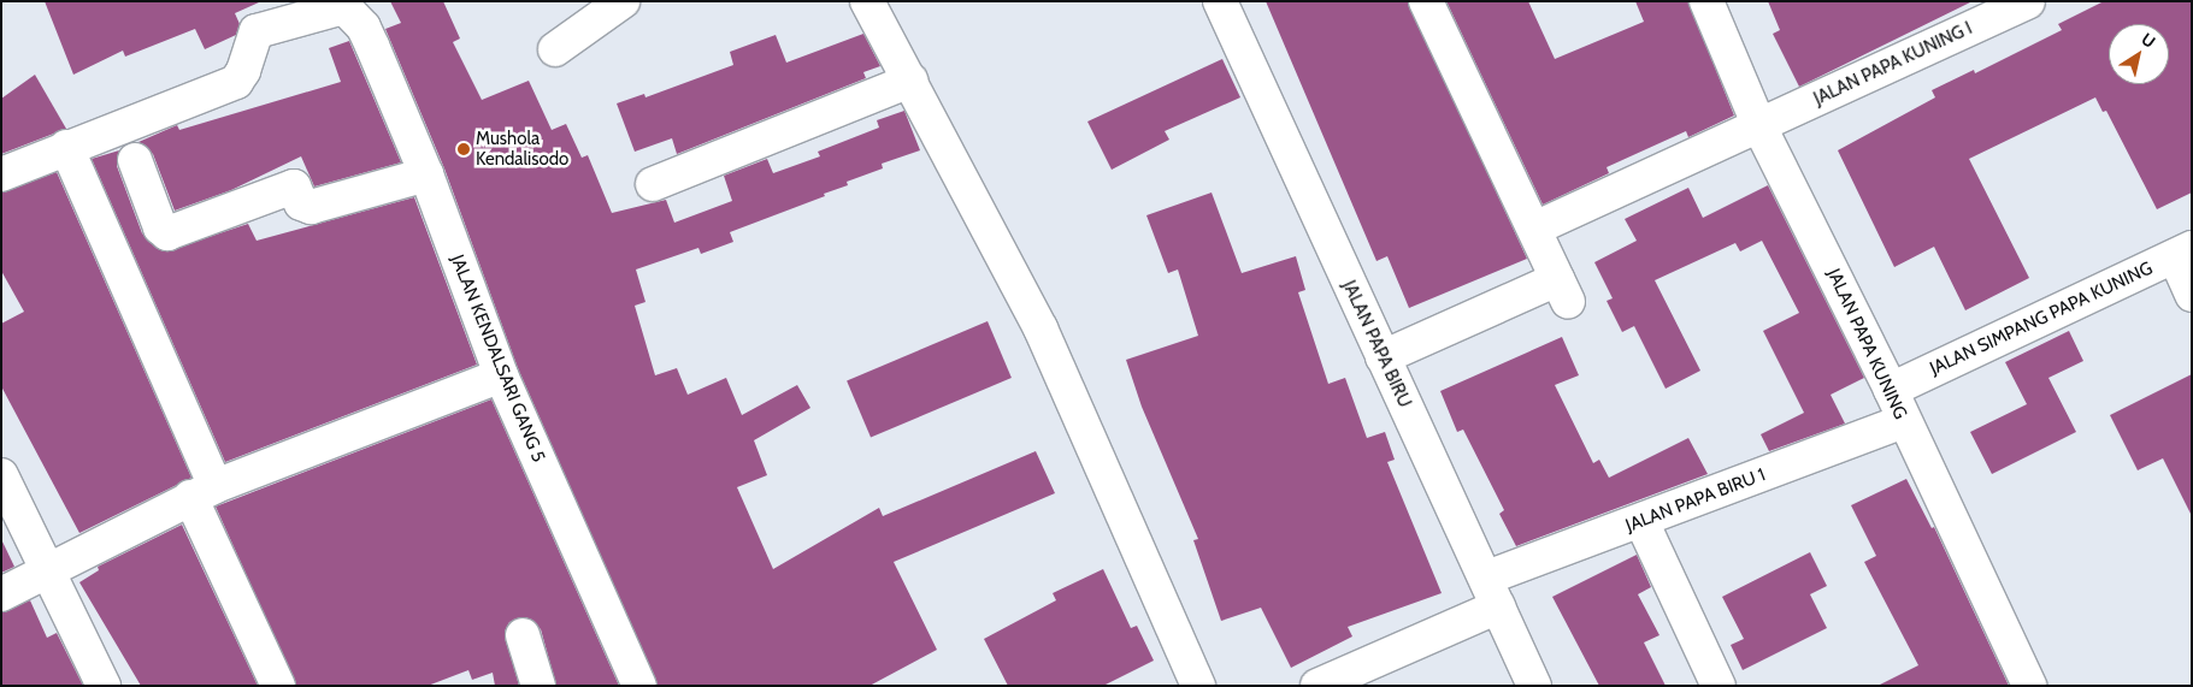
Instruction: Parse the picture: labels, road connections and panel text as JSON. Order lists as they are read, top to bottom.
{
  "streets": {
    "street": [
      "JALAN PAPA KUNING I",
      "JALAN SIMPANG PAPA KUNING",
      "JALAN PAPA BIRU",
      "JALAN PAPA KUNING",
      "JALAN KENDALSARI GANG 5",
      "JALAN PAPA BIRU 1"
    ]
  },
  "crossings": [
    ["JALAN PAPA KUNING I", "JALAN PAPA KUNING"],
    ["JALAN SIMPANG PAPA KUNING", "JALAN PAPA KUNING"],
    ["JALAN PAPA BIRU", "JALAN PAPA BIRU 1"],
    ["JALAN PAPA KUNING", "JALAN PAPA BIRU 1"]
  ],
  "places": ["Mushola Kendalisodo"],
  "north": "top right"
}
